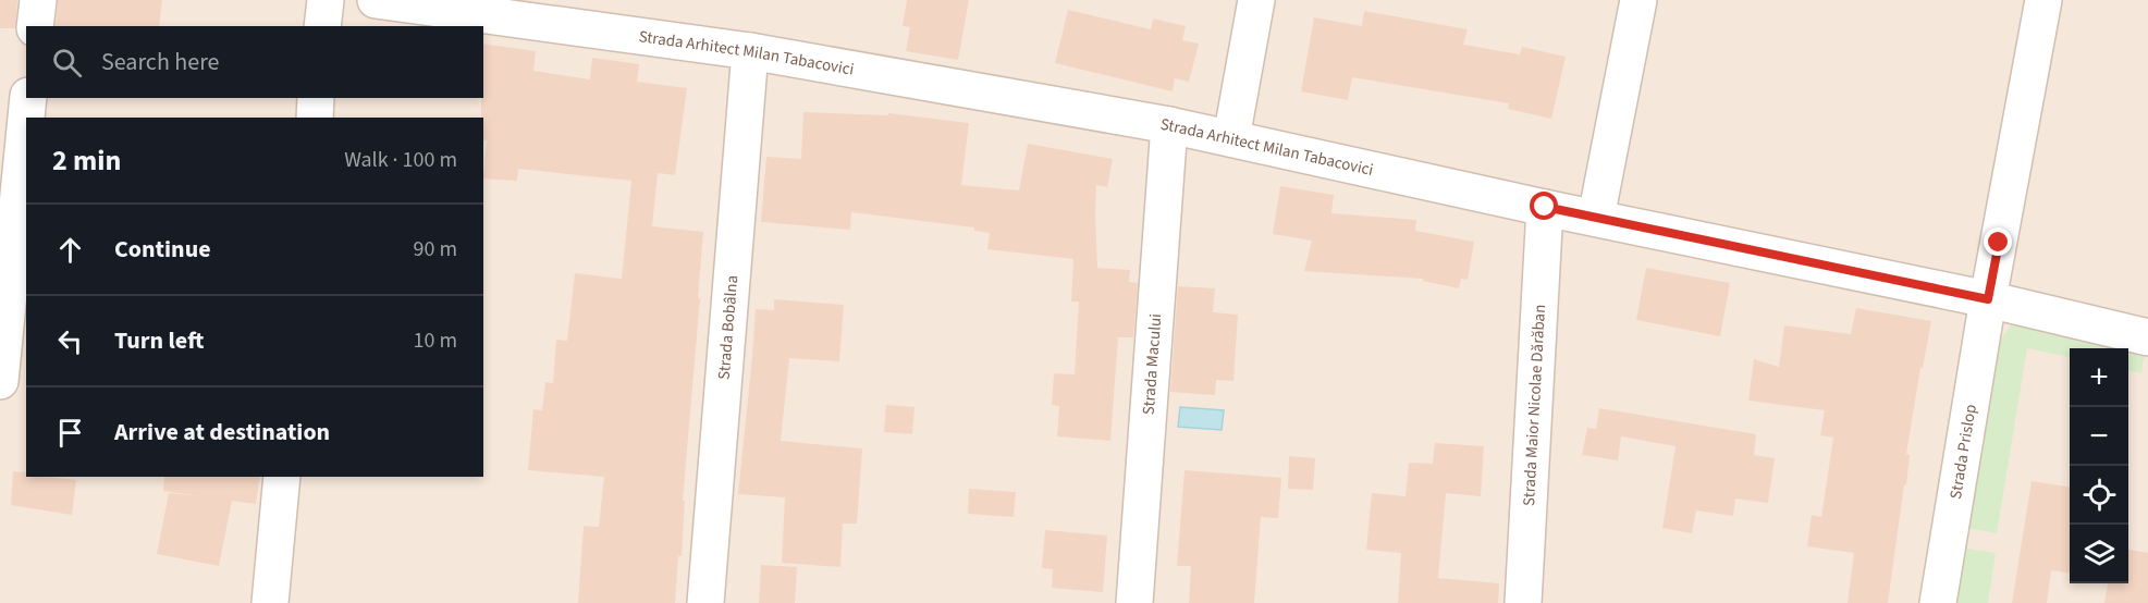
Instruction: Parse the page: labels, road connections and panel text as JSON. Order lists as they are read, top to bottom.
{
  "streets": {
    "street": [
      "Strada Arhitect Milan Tabacovici",
      "Strada Bobâlna",
      "Strada Macului",
      "Strada Maior Nicolae Dărăban",
      "Strada Prislop"
    ]
  },
  "crossings": [
    ["Strada Arhitect Milan Tabacovici", "Strada Bobâlna"],
    ["Strada Arhitect Milan Tabacovici", "Strada Macului"],
    ["Strada Arhitect Milan Tabacovici", "Strada Maior Nicolae Dărăban"],
    ["Strada Arhitect Milan Tabacovici", "Strada Prislop"]
  ],
  "page": {
    "search": "Search here",
    "heading": ["2 min", "Walk · 100 m"],
    "list": [
      ["Continue", "90 m"],
      ["Turn left", "10 m"],
      "Arrive at destination"
    ],
    "map_buttons": ["+", "−"]
  }
}
